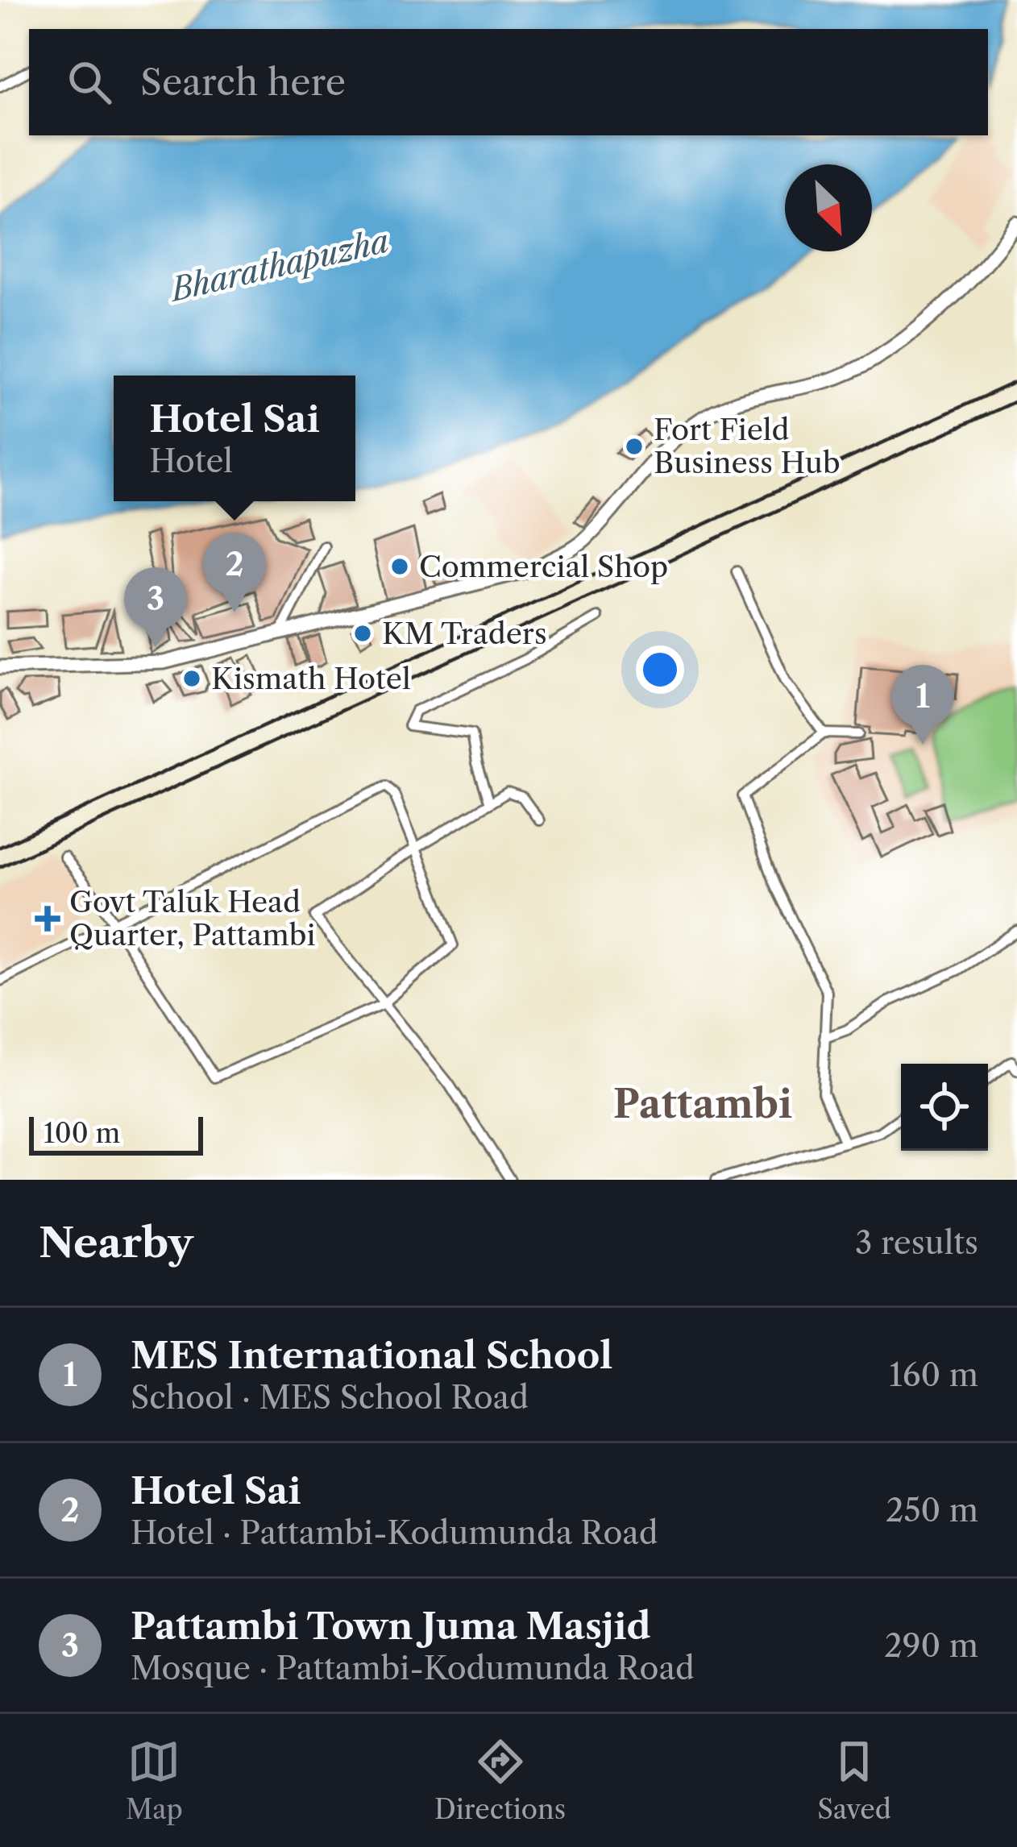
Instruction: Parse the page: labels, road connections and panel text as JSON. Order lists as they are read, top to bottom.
{
  "districts": ["Pattambi"],
  "water": ["Bharathapuzha"],
  "places": {
    "other": [
      "Fort Field Business Hub",
      "Commercial Shop",
      "KM Traders",
      "Kismath Hotel"
    ],
    "health": ["Govt Taluk Head Quarter, Pattambi"]
  },
  "scale_bar": "100 m",
  "north": "bottom right",
  "page": {
    "search": "Search here",
    "popup": ["Hotel Sai", "Hotel"],
    "pins": ["2", "3", "1"],
    "scale": "100 m",
    "heading": ["Nearby", "3 results"],
    "list": [
      {
        "mark": "1",
        "name": "MES International School",
        "note": "School · MES School Road",
        "value": "160 m"
      },
      {
        "mark": "2",
        "name": "Hotel Sai",
        "note": "Hotel · Pattambi-Kodumunda Road",
        "value": "250 m"
      },
      {
        "mark": "3",
        "name": "Pattambi Town Juma Masjid",
        "note": "Mosque · Pattambi-Kodumunda Road",
        "value": "290 m"
      }
    ],
    "nav": ["Map", "Directions", "Saved"]
  }
}
